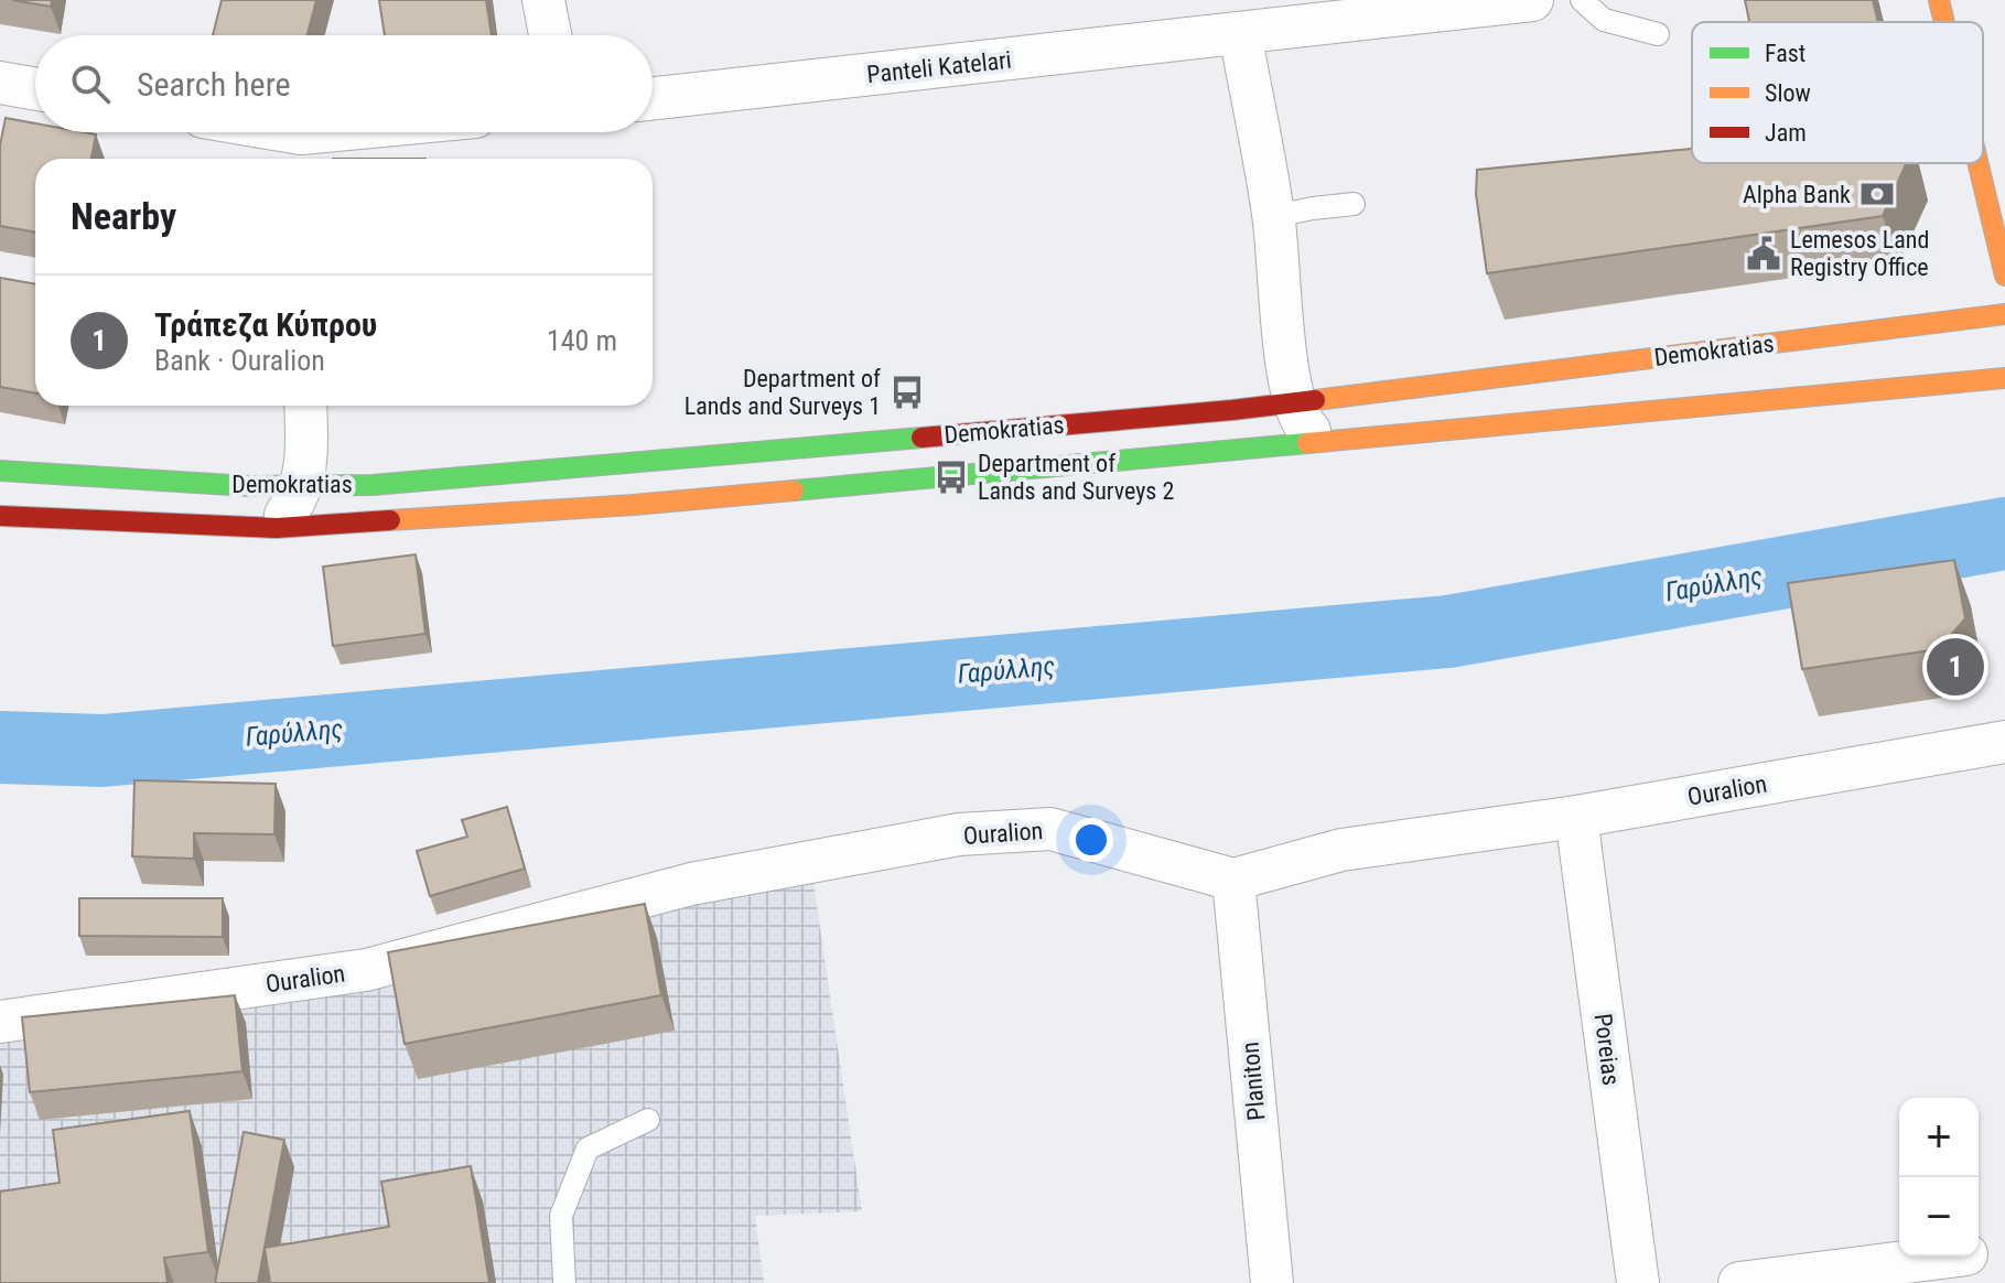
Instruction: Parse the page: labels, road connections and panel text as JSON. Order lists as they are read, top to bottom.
{
  "streets": {
    "street": [
      "Panteli Katelari",
      "Demokratias",
      "Ouralion",
      "Poreias",
      "Planiton"
    ]
  },
  "crossings": [
    ["Ouralion", "Poreias"],
    ["Ouralion", "Planiton"]
  ],
  "water": ["Γαρύλλης"],
  "places": {
    "bank": ["Alpha Bank"],
    "public building": ["Lemesos Land Registry Office"],
    "bus stop": ["Department of Lands and Surveys 1", "Department of Lands and Surveys 2"]
  },
  "legend": ["Fast", "Slow", "Jam"],
  "page": {
    "search": "Search here",
    "heading": "Nearby",
    "list": [
      {
        "mark": "1",
        "name": "Τράπεζα Κύπρου",
        "note": "Bank · Ouralion",
        "value": "140 m"
      }
    ],
    "pins": "1",
    "map_buttons": ["+", "−"]
  }
}
